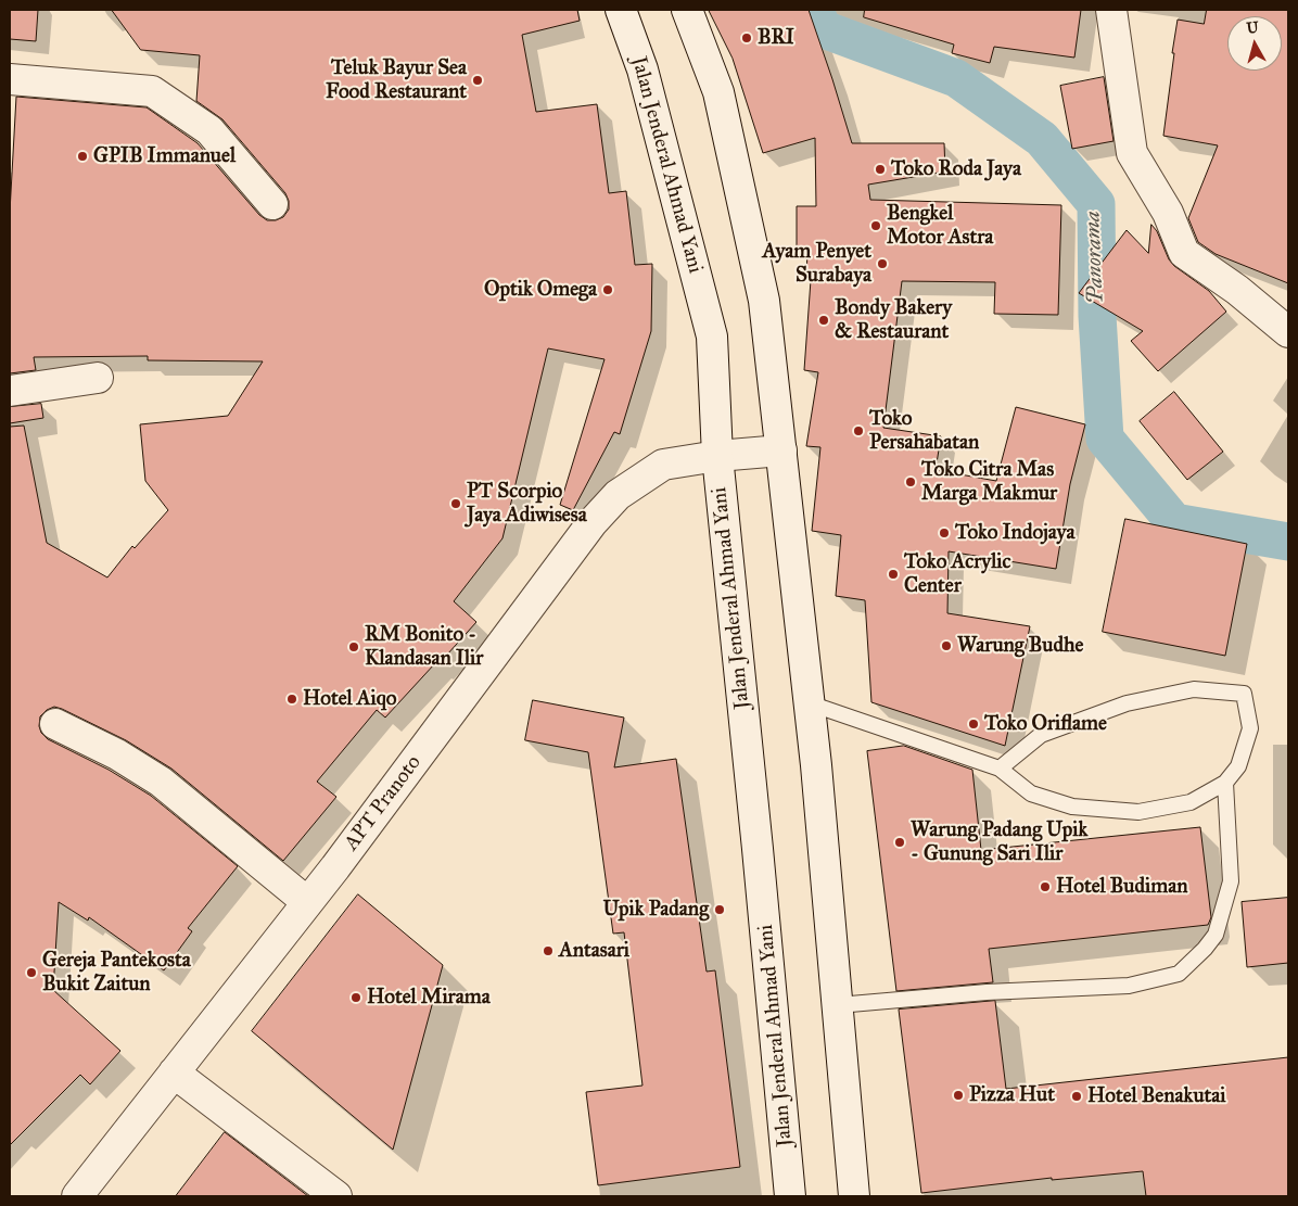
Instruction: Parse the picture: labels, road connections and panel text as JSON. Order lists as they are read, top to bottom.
{
  "streets": {
    "main road": ["Jalan Jenderal Ahmad Yani", "APT Pranoto"]
  },
  "crossings": [
    ["Jalan Jenderal Ahmad Yani", "APT Pranoto"]
  ],
  "water": ["Panorama"],
  "places": [
    "BRI",
    "Teluk Bayur Sea Food Restaurant",
    "GPIB Immanuel",
    "Toko Roda Jaya",
    "Bengkel Motor Astra",
    "Ayam Penyet Surabaya",
    "Optik Omega",
    "Bondy Bakery & Restaurant",
    "Toko Persahabatan",
    "Toko Citra Mas Marga Makmur",
    "PT Scorpio Jaya Adiwisesa",
    "Toko Indojaya",
    "Toko Acrylic Center",
    "Warung Budhe",
    "RM Bonito - Klandasan Ilir",
    "Hotel Aiqo",
    "Toko Oriflame",
    "Warung Padang Upik - Gunung Sari Ilir",
    "Hotel Budiman",
    "Upik Padang",
    "Antasari",
    "Gereja Pantekosta Bukit Zaitun",
    "Hotel Mirama",
    "Pizza Hut",
    "Hotel Benakutai"
  ],
  "north": "top"
}
